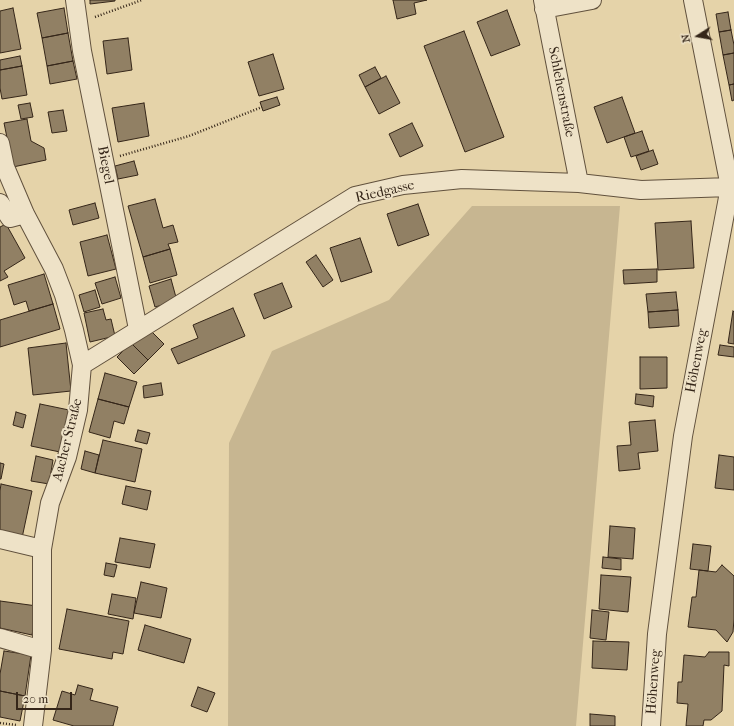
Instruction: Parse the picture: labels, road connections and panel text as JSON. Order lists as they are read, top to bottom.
{
  "streets": {
    "street": [
      "Schlehenstraße",
      "Biegel",
      "Riedgasse",
      "Höhenweg",
      "Aacher Straße"
    ]
  },
  "crossings": [
    ["Schlehenstraße", "Riedgasse"],
    ["Biegel", "Riedgasse"],
    ["Riedgasse", "Höhenweg"],
    ["Riedgasse", "Aacher Straße"]
  ],
  "scale_bar": "20 m",
  "north": "left"
}
